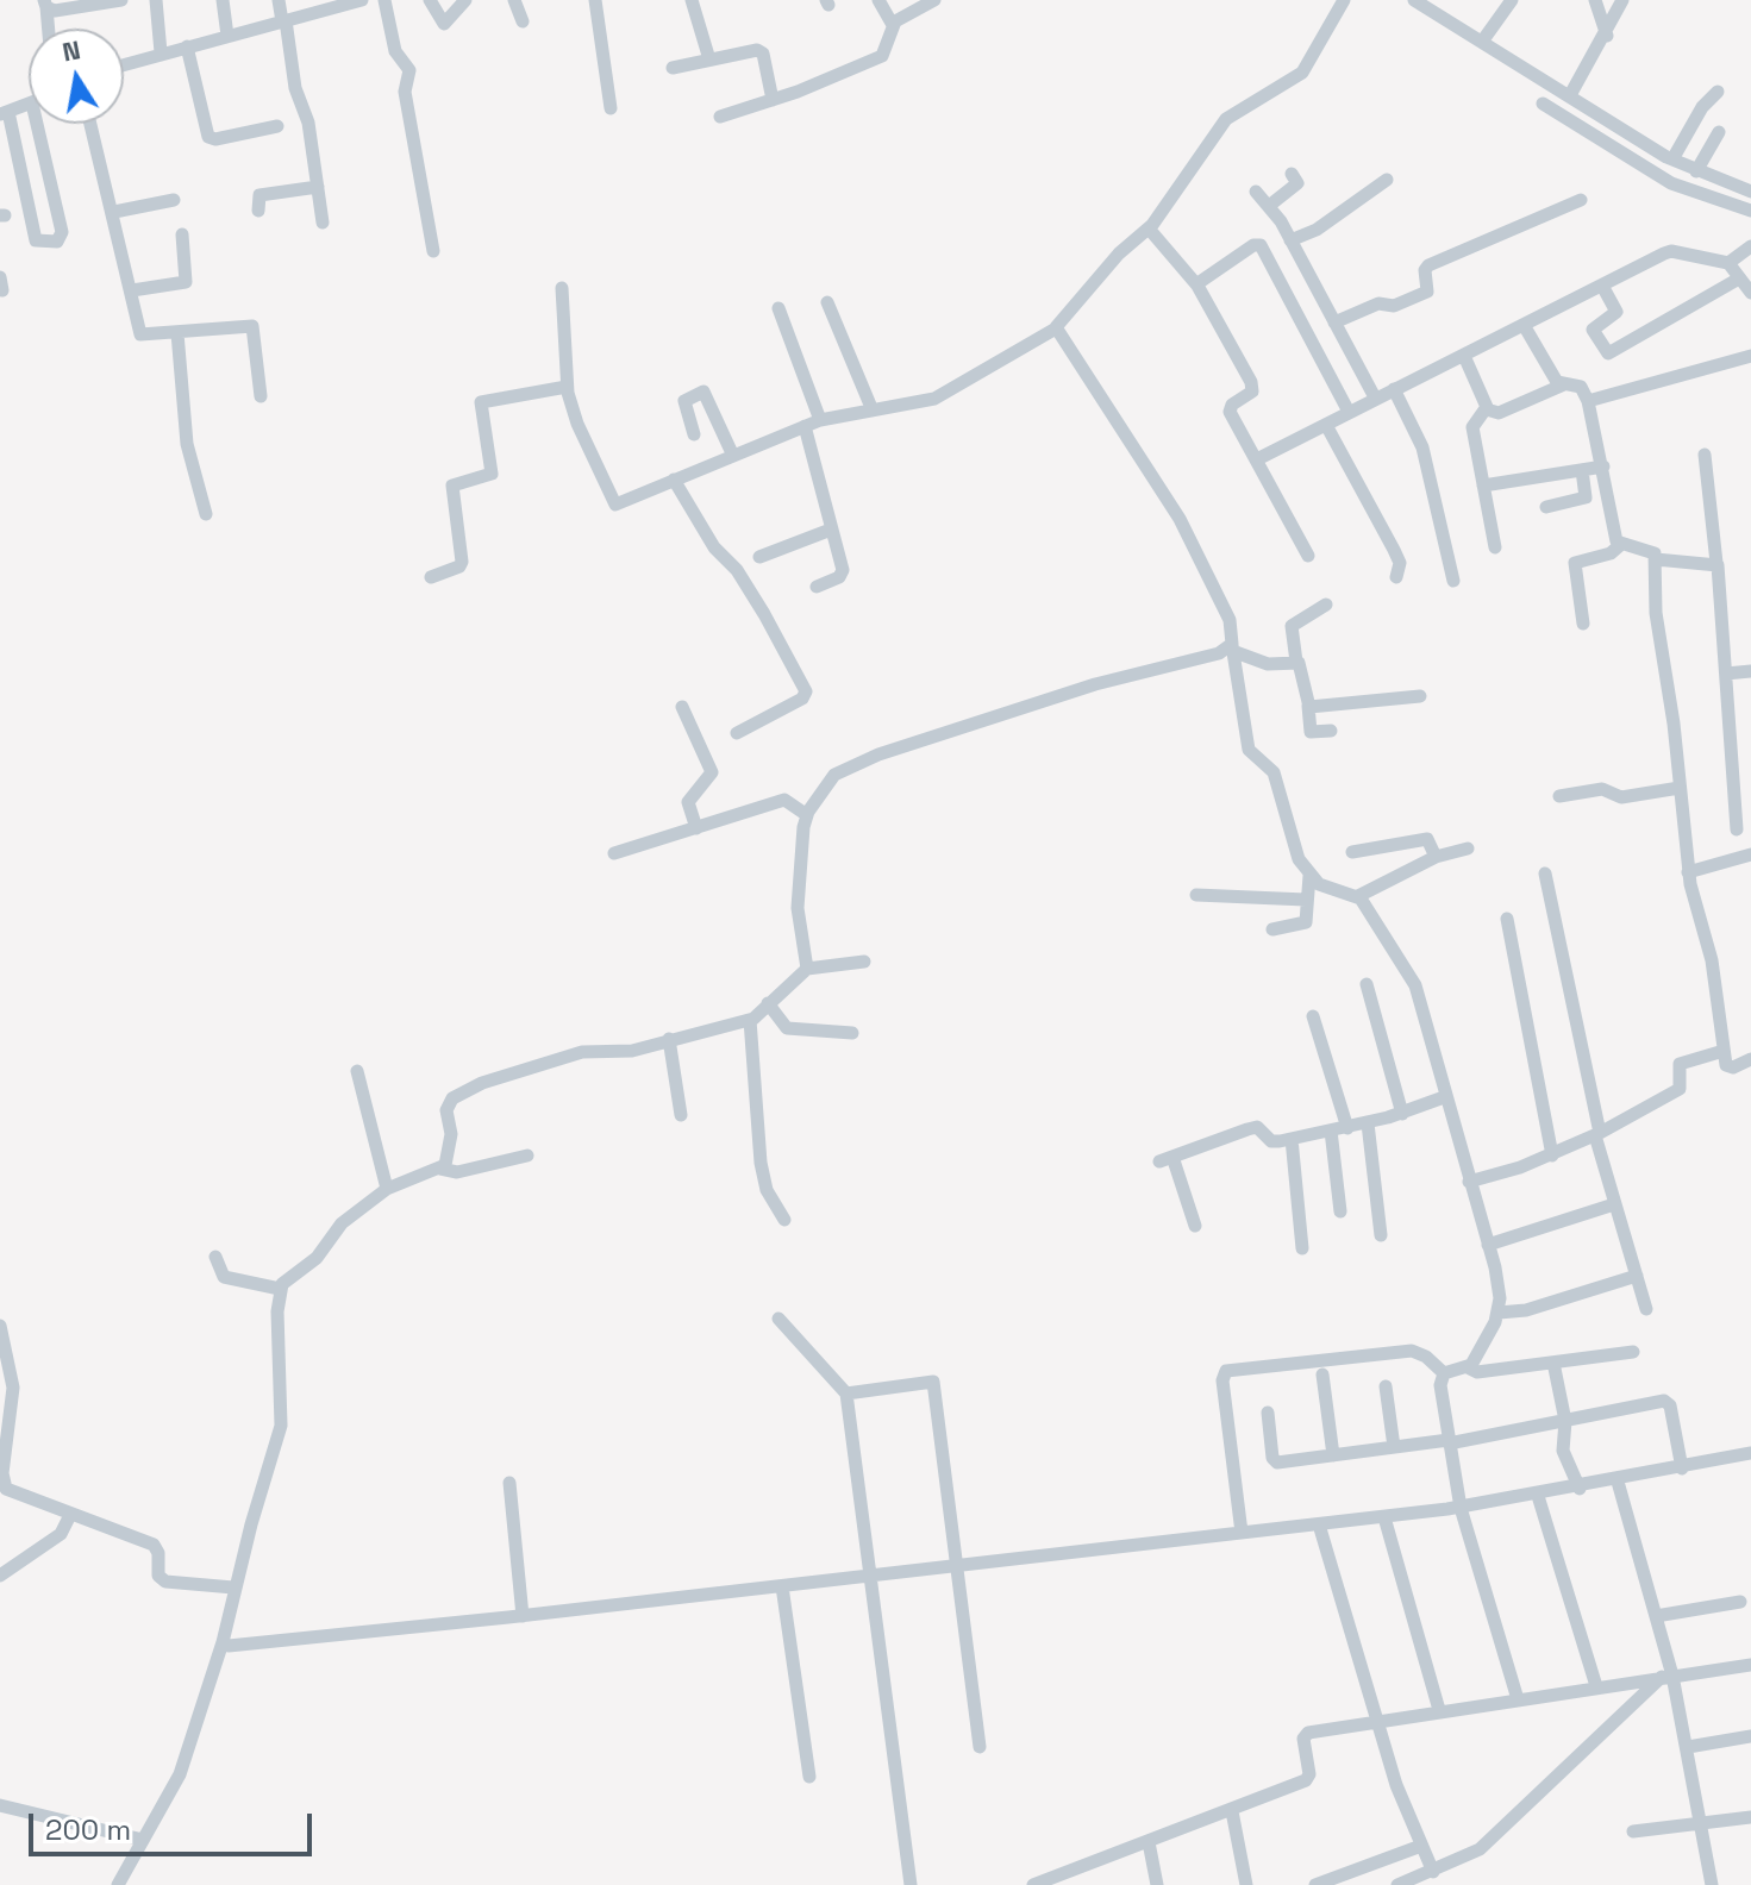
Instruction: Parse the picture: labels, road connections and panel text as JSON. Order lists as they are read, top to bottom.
{
  "scale_bar": "200 m",
  "north": "top"
}
